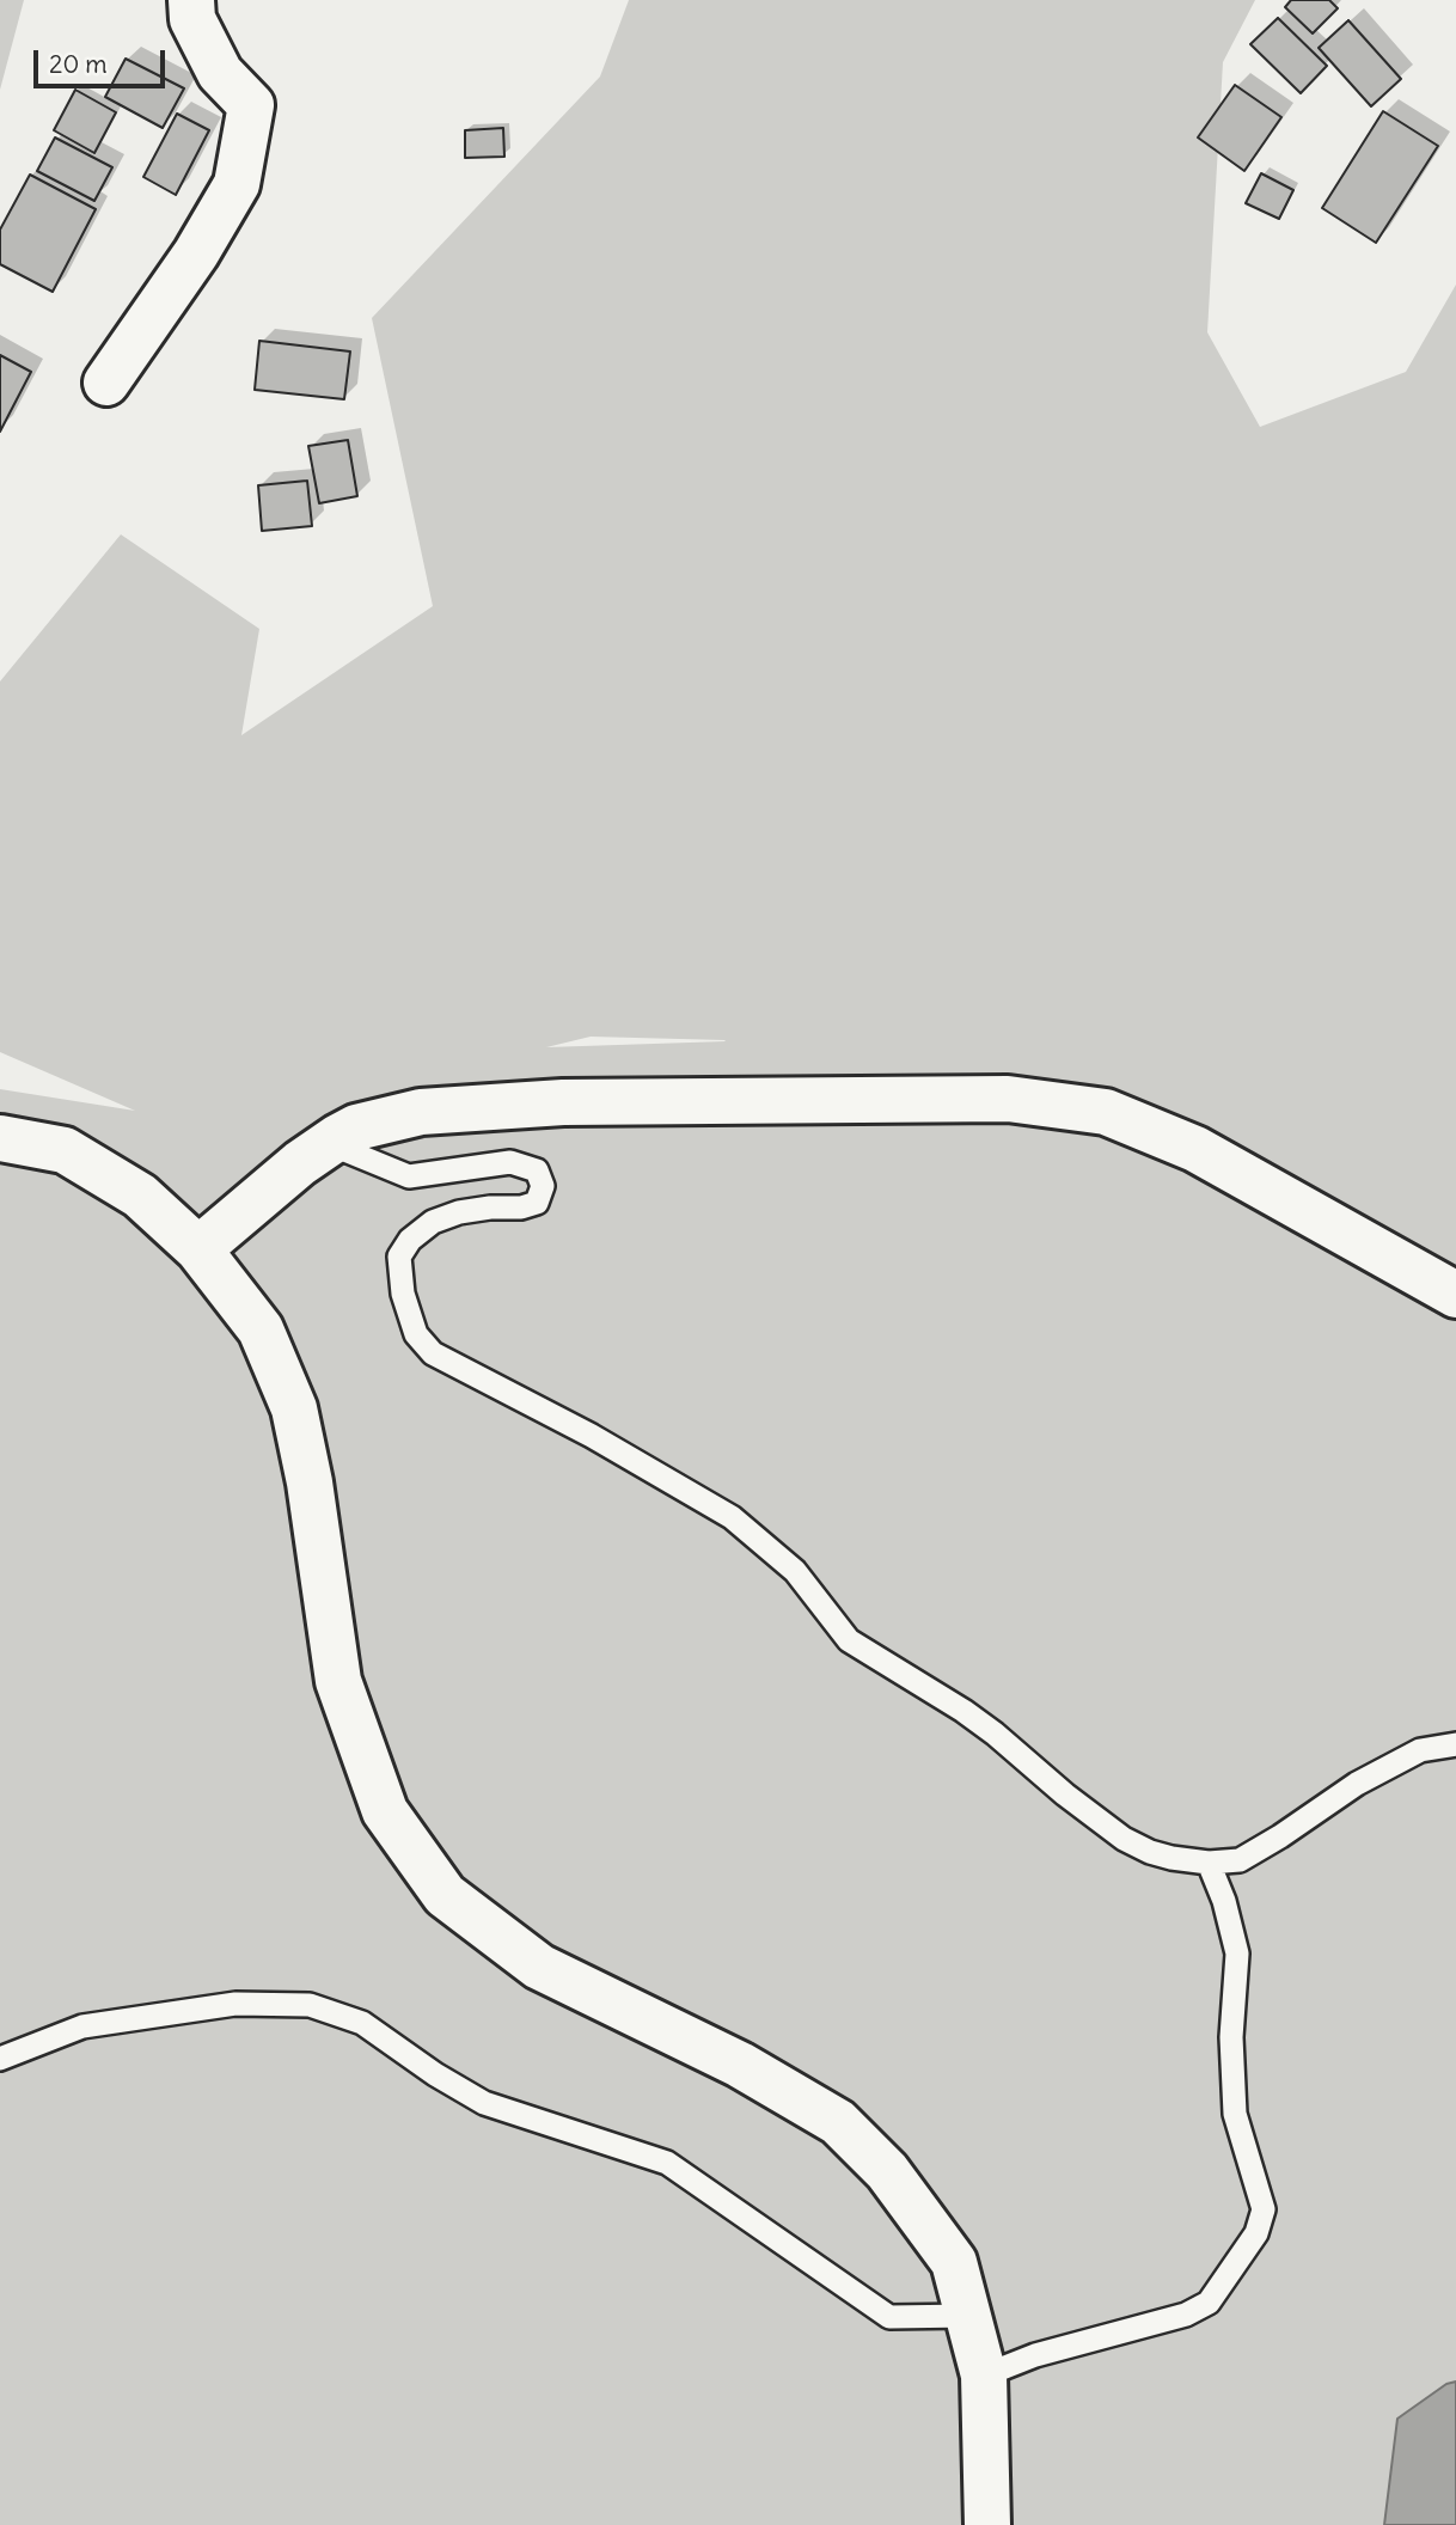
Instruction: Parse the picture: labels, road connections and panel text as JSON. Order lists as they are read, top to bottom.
{
  "scale_bar": "20 m"
}
